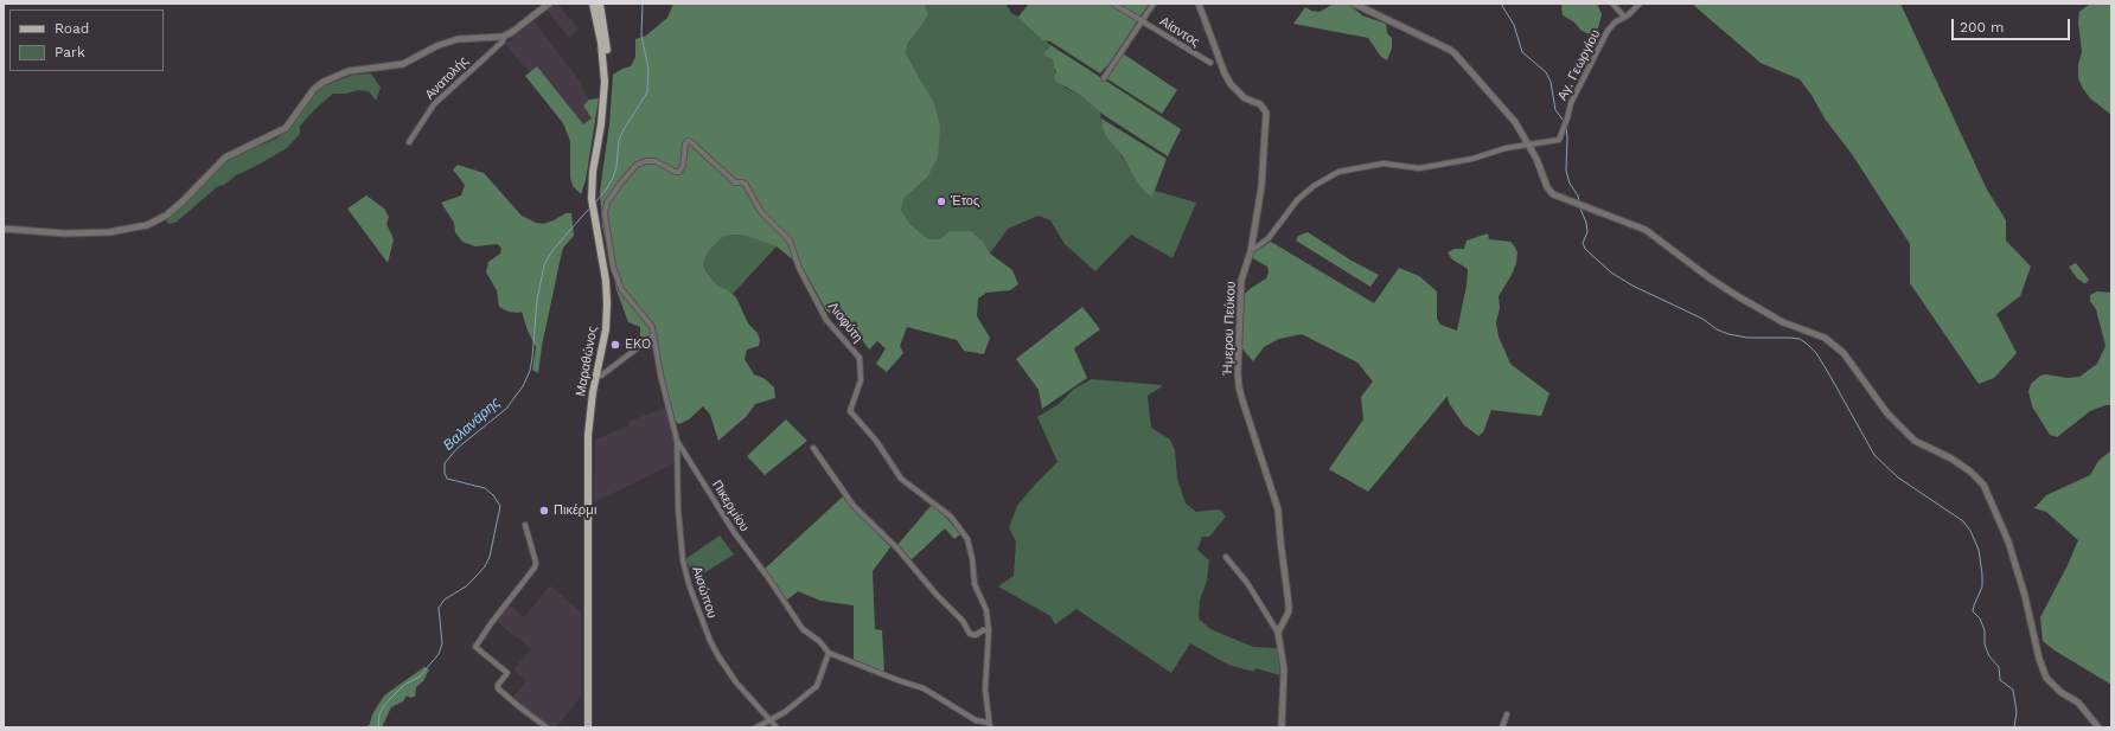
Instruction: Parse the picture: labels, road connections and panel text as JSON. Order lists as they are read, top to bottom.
{
  "streets": {
    "main road": ["Μαραθώνος"],
    "street": [
      "Αίαντος",
      "Αγ. Γεωργίου",
      "Ανατολής",
      "Λιοφύτη",
      "Ήμερου Πεύκου",
      "Πικερμίου",
      "Αισώπου"
    ]
  },
  "crossings": [
    ["Λιοφύτη", "Πικερμίου"],
    ["Πικερμίου", "Αισώπου"]
  ],
  "water": ["Βαλανάρης"],
  "places": ["Έτος", "EKO", "Πικέρμι"],
  "legend": ["Road", "Park"],
  "scale_bar": "200 m"
}
